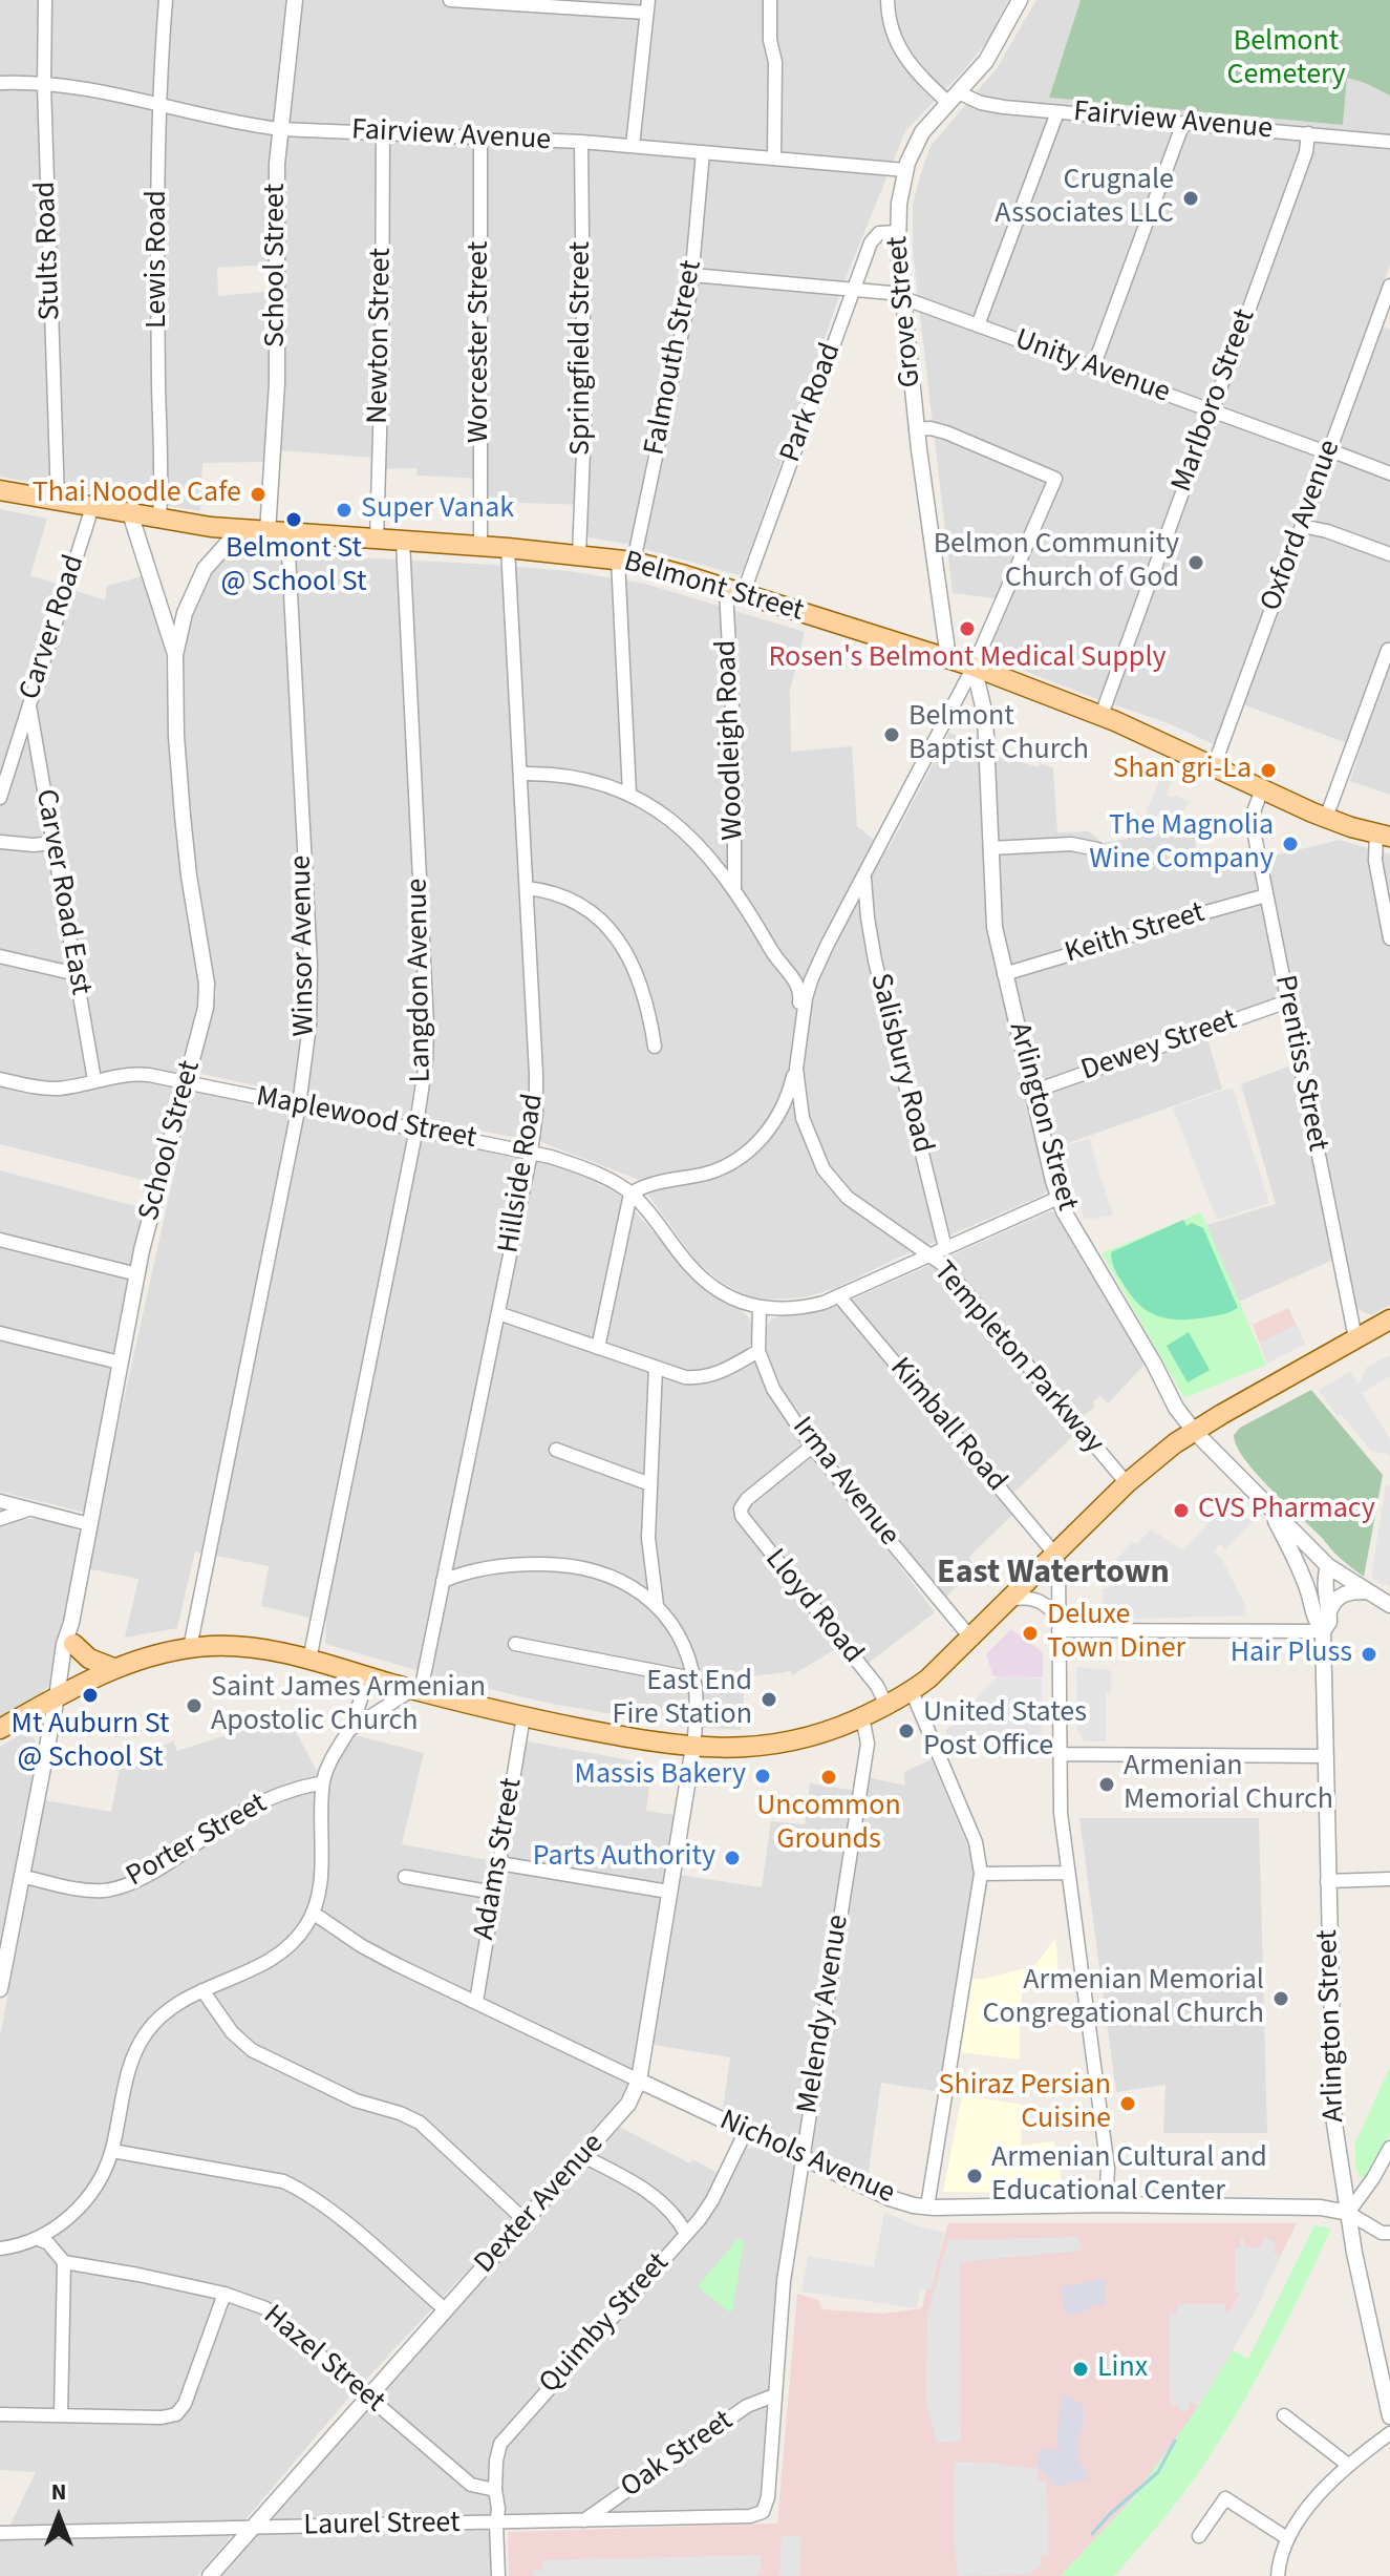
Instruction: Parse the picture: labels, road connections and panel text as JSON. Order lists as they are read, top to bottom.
{
  "streets": {
    "main road": ["Belmont Street"],
    "street": [
      "Fairview Avenue",
      "Stults Road",
      "Lewis Road",
      "School Street",
      "Grove Street",
      "Newton Street",
      "Worcester Street",
      "Springfield Street",
      "Falmouth Street",
      "Unity Avenue",
      "Marlboro Street",
      "Park Road",
      "Oxford Avenue",
      "Carver Road",
      "Woodleigh Road",
      "Carver Road East",
      "Keith Street",
      "Winsor Avenue",
      "Langdon Avenue",
      "Dewey Street",
      "Salisbury Road",
      "Prentiss Street",
      "Arlington Street",
      "Maplewood Street",
      "Hillside Road",
      "Templeton Parkway",
      "Kimball Road",
      "Irma Avenue",
      "Lloyd Road",
      "Porter Street",
      "Adams Street",
      "Melendy Avenue",
      "Nichols Avenue",
      "Dexter Avenue",
      "Quimby Street",
      "Hazel Street",
      "Oak Street",
      "Laurel Street"
    ]
  },
  "crossings": [
    ["Fairview Avenue", "Stults Road"],
    ["Fairview Avenue", "Lewis Road"],
    ["Fairview Avenue", "School Street"],
    ["Fairview Avenue", "Grove Street"],
    ["Fairview Avenue", "Newton Street"],
    ["Fairview Avenue", "Worcester Street"],
    ["Fairview Avenue", "Springfield Street"],
    ["Fairview Avenue", "Falmouth Street"],
    ["Fairview Avenue", "Marlboro Street"],
    ["Stults Road", "Belmont Street"],
    ["Lewis Road", "Belmont Street"],
    ["School Street", "Belmont Street"],
    ["School Street", "Winsor Avenue"],
    ["School Street", "Maplewood Street"],
    ["School Street", "Porter Street"],
    ["Grove Street", "Unity Avenue"],
    ["Grove Street", "Park Road"],
    ["Grove Street", "Belmont Street"],
    ["Grove Street", "Templeton Parkway"],
    ["Newton Street", "Belmont Street"],
    ["Worcester Street", "Belmont Street"],
    ["Springfield Street", "Belmont Street"],
    ["Falmouth Street", "Unity Avenue"],
    ["Falmouth Street", "Belmont Street"],
    ["Unity Avenue", "Marlboro Street"],
    ["Unity Avenue", "Park Road"],
    ["Unity Avenue", "Oxford Avenue"],
    ["Marlboro Street", "Belmont Street"],
    ["Park Road", "Belmont Street"],
    ["Park Road", "Woodleigh Road"],
    ["Oxford Avenue", "Belmont Street"],
    ["Belmont Street", "Carver Road"],
    ["Belmont Street", "Woodleigh Road"],
    ["Belmont Street", "Winsor Avenue"],
    ["Belmont Street", "Langdon Avenue"],
    ["Belmont Street", "Prentiss Street"],
    ["Belmont Street", "Arlington Street"],
    ["Belmont Street", "Hillside Road"],
    ["Belmont Street", "Templeton Parkway"],
    ["Carver Road", "Carver Road East"],
    ["Carver Road East", "Maplewood Street"],
    ["Keith Street", "Prentiss Street"],
    ["Keith Street", "Arlington Street"],
    ["Winsor Avenue", "Maplewood Street"],
    ["Langdon Avenue", "Maplewood Street"],
    ["Dewey Street", "Prentiss Street"],
    ["Dewey Street", "Arlington Street"],
    ["Salisbury Road", "Maplewood Street"],
    ["Salisbury Road", "Templeton Parkway"],
    ["Arlington Street", "Maplewood Street"],
    ["Arlington Street", "Templeton Parkway"],
    ["Arlington Street", "Nichols Avenue"],
    ["Maplewood Street", "Hillside Road"],
    ["Maplewood Street", "Templeton Parkway"],
    ["Maplewood Street", "Kimball Road"],
    ["Maplewood Street", "Irma Avenue"],
    ["Irma Avenue", "Lloyd Road"],
    ["Adams Street", "Nichols Avenue"],
    ["Melendy Avenue", "Nichols Avenue"],
    ["Melendy Avenue", "Oak Street"],
    ["Melendy Avenue", "Laurel Street"],
    ["Nichols Avenue", "Dexter Avenue"],
    ["Nichols Avenue", "Quimby Street"],
    ["Dexter Avenue", "Hazel Street"],
    ["Dexter Avenue", "Laurel Street"],
    ["Quimby Street", "Hazel Street"],
    ["Quimby Street", "Laurel Street"],
    ["Oak Street", "Laurel Street"]
  ],
  "districts": ["East Watertown"],
  "parks": ["Belmont Cemetery"],
  "places": [
    "Crugnale Associates LLC",
    "Thai Noodle Cafe",
    "Super Vanak",
    "Belmont St @ School St",
    "Belmon Community Church of God",
    "Rosen's Belmont Medical Supply",
    "Belmont Baptist Church",
    "Shan gri-La",
    "The Magnolia Wine Company",
    "CVS Pharmacy",
    "Deluxe Town Diner",
    "Hair Pluss",
    "Mt Auburn St @ School St",
    "East End Fire Station",
    "Saint James Armenian Apostolic Church",
    "United States Post Office",
    "Massis Bakery",
    "Uncommon Grounds",
    "Armenian Memorial Church",
    "Parts Authority",
    "Armenian Memorial Congregational Church",
    "Shiraz Persian Cuisine",
    "Armenian Cultural and Educational Center",
    "Linx"
  ],
  "north": "top"
}
